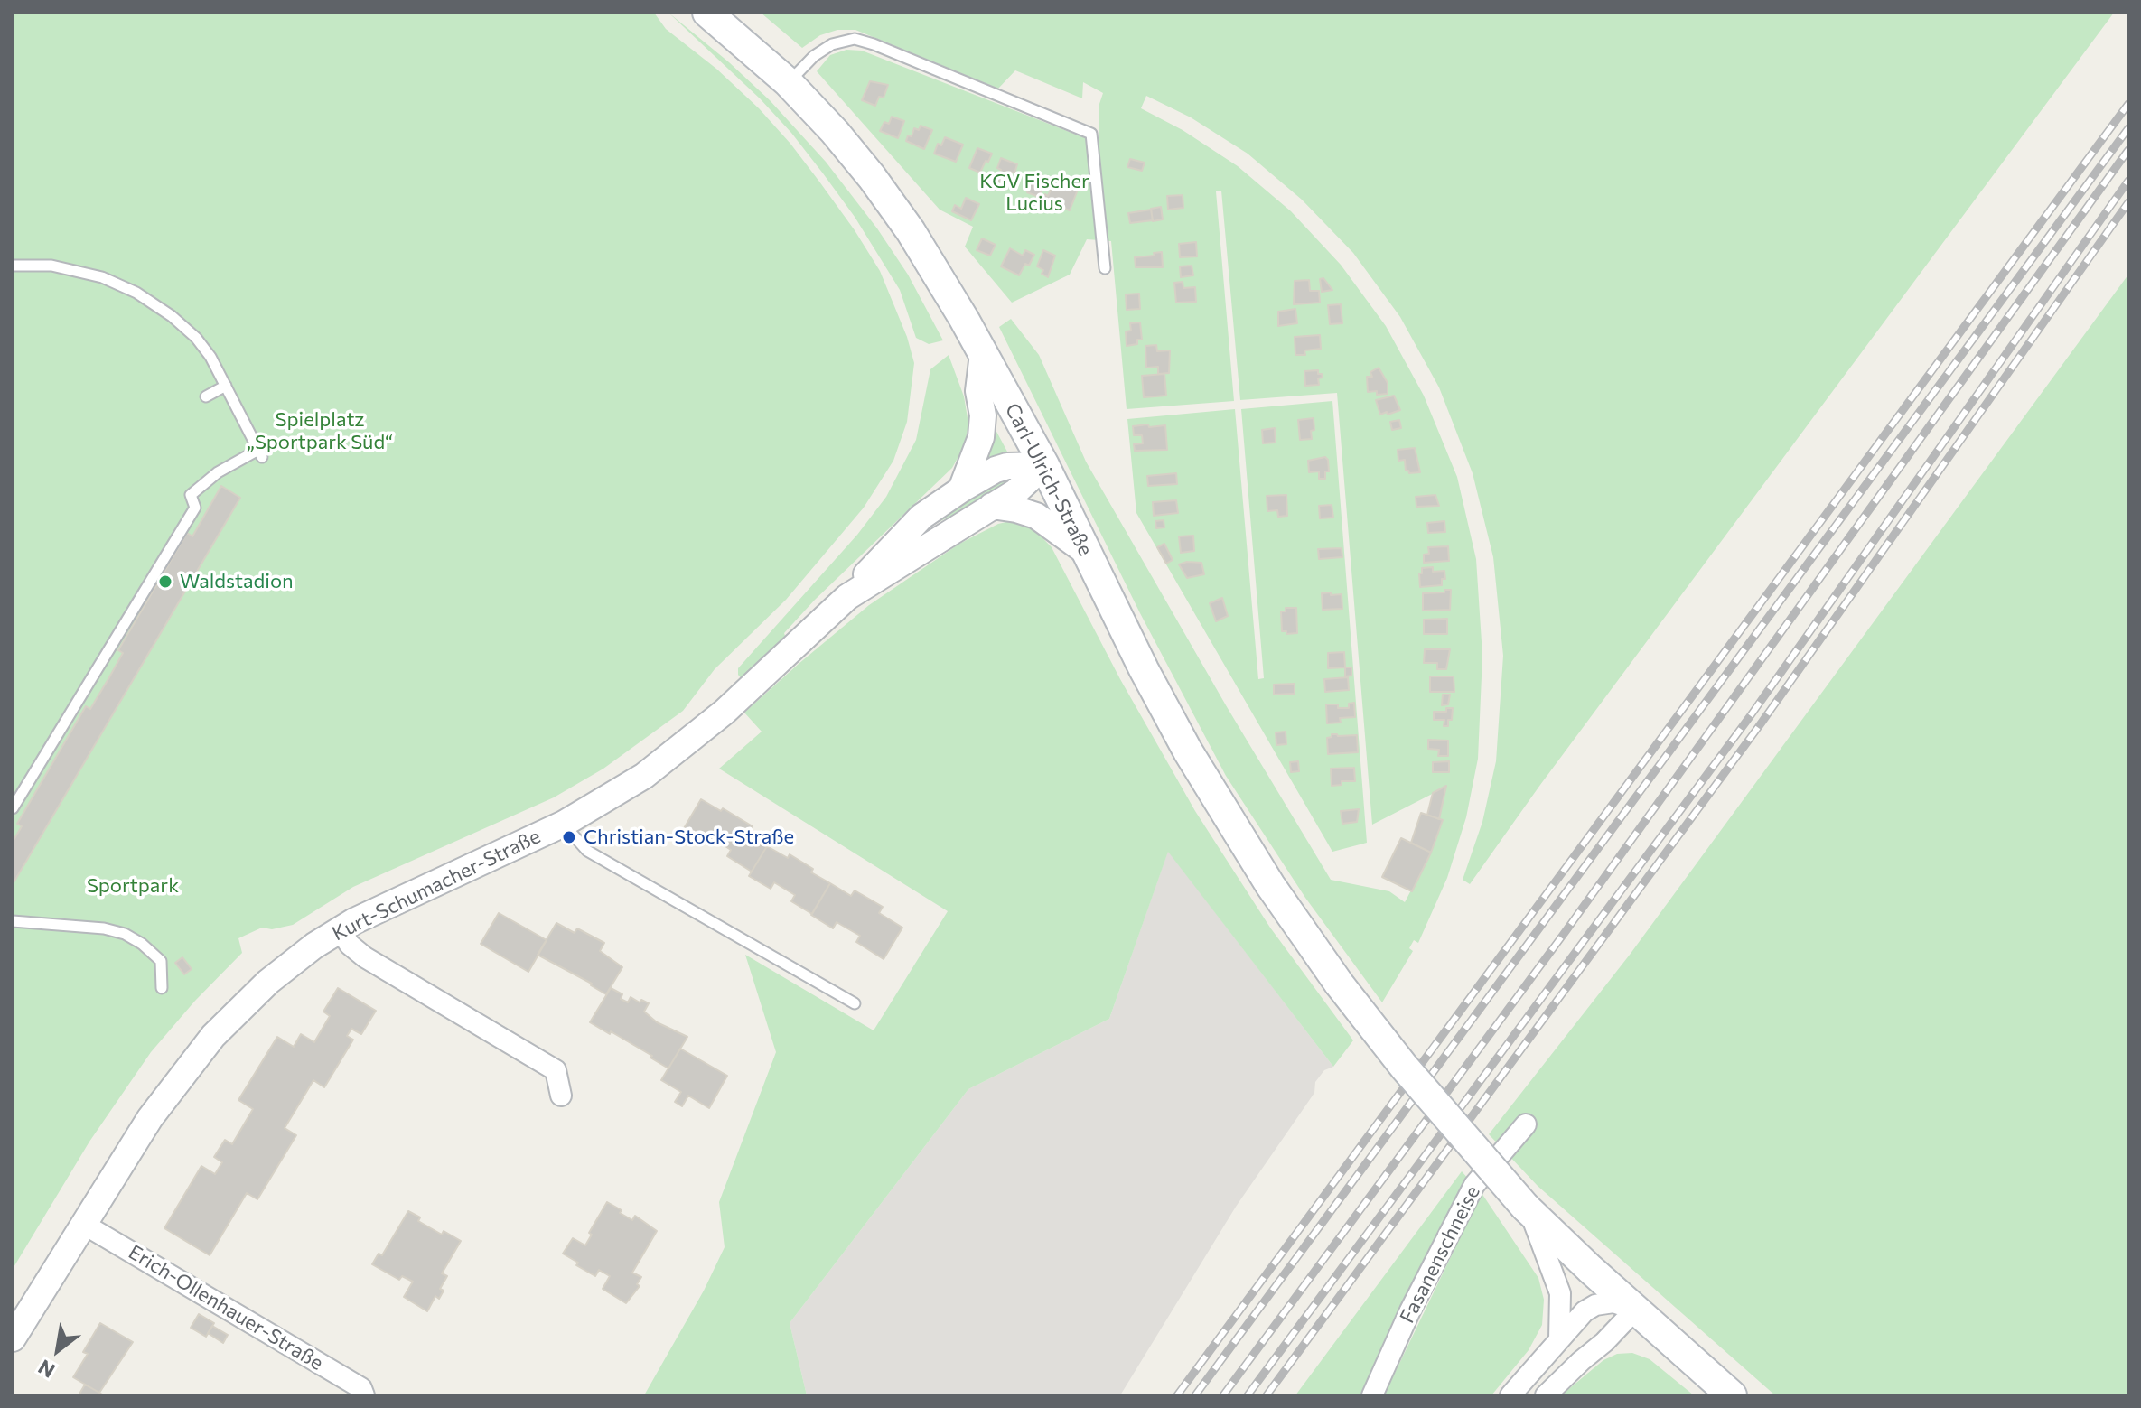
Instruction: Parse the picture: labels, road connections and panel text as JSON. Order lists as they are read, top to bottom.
{
  "streets": {
    "main road": ["Carl-Ulrich-Straße"],
    "street": ["Kurt-Schumacher-Straße", "Fasanenschneise", "Erich-Ollenhauer-Straße"]
  },
  "crossings": [
    ["Carl-Ulrich-Straße", "Kurt-Schumacher-Straße"],
    ["Kurt-Schumacher-Straße", "Erich-Ollenhauer-Straße"]
  ],
  "parks": ["KGV Fischer Lucius", "Spielplatz „Sportpark Süd“", "Sportpark"],
  "places": ["Waldstadion", "Christian-Stock-Straße"],
  "north": "bottom left"
}
